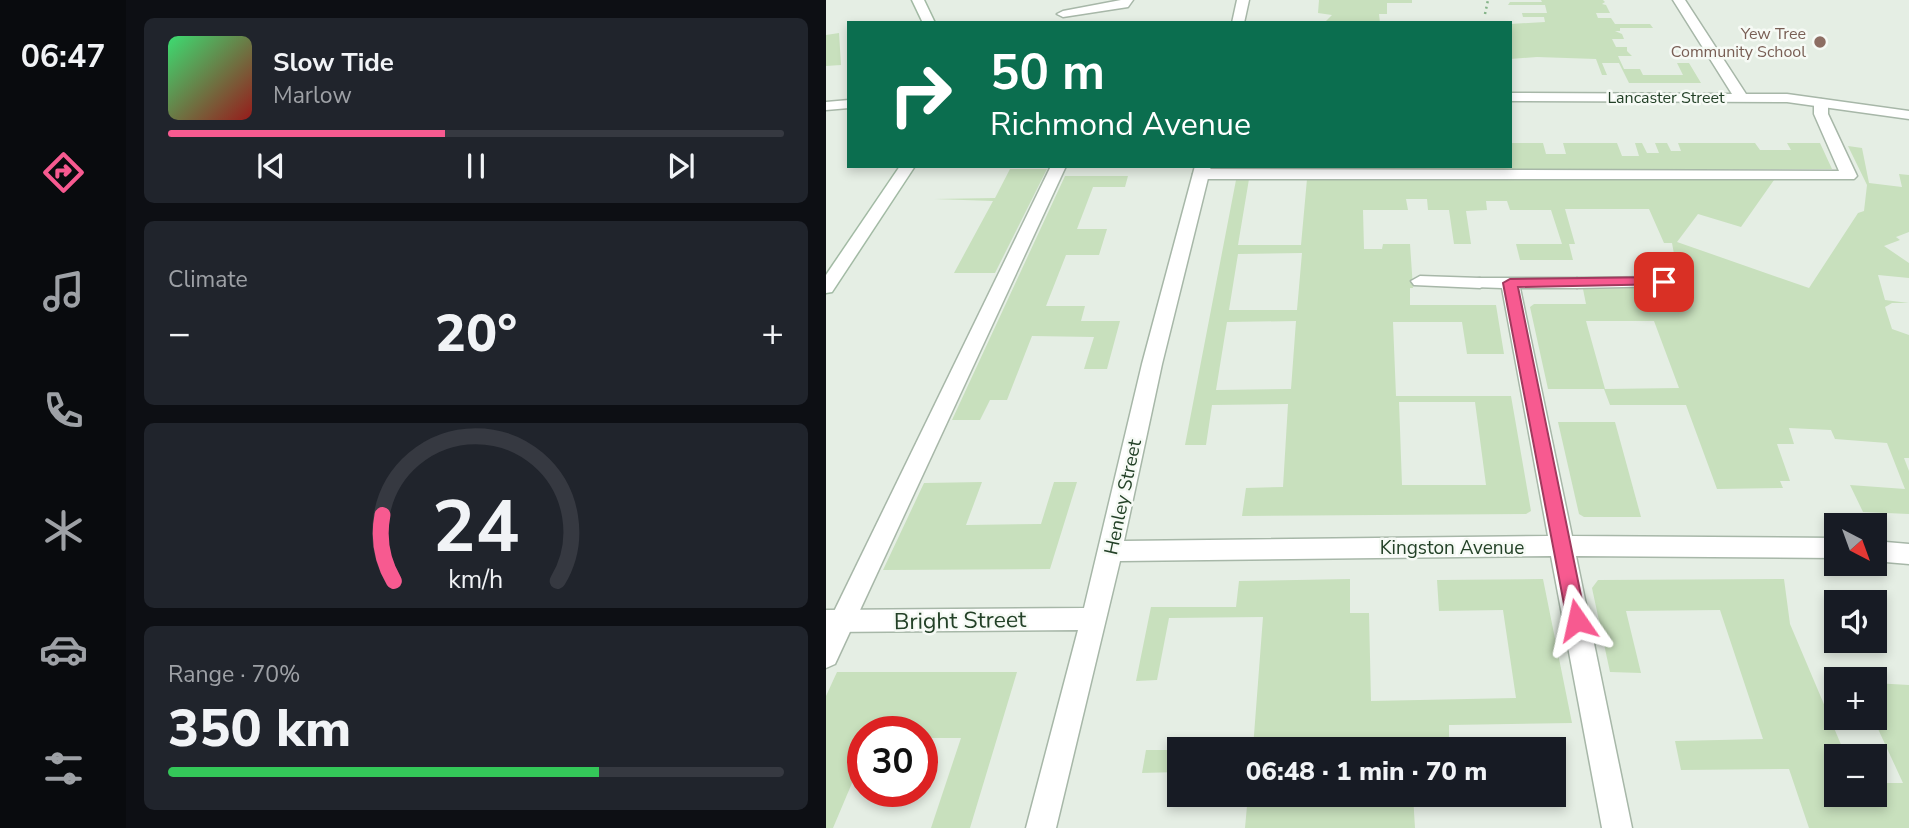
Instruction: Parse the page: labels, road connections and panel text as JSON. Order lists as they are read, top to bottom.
{
  "streets": {
    "street": [
      "Lancaster Street",
      "Henley Street",
      "Kingston Avenue",
      "Bright Street"
    ]
  },
  "crossings": [
    ["Henley Street", "Kingston Avenue"],
    ["Henley Street", "Bright Street"]
  ],
  "places": ["Yew Tree Community School"],
  "north": "bottom right",
  "page": {
    "tabs": "06:47",
    "turn": ["50 m", "Richmond Avenue"],
    "song": ["Slow Tide", "Marlow"],
    "tile": [
      "Climate",
      ["Range · 70%", "350 km"]
    ],
    "heat": ["−", "20°", "+"],
    "map_buttons": ["+", "−"],
    "limit": "30",
    "trip": "06:48 · 1 min · 70 m",
    "gauge": ["24", "km/h"]
  }
}
